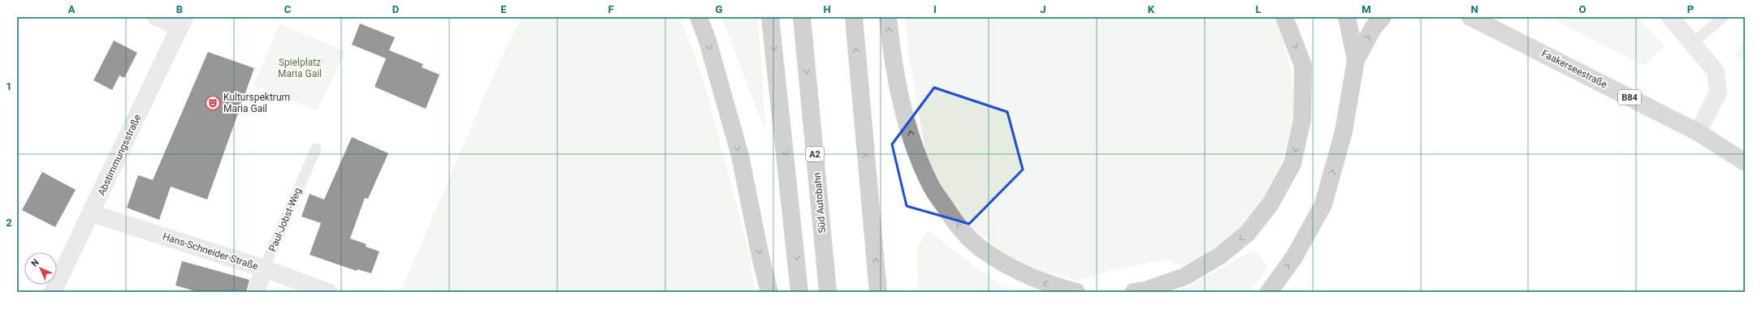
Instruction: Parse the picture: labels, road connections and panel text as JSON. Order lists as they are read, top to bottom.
{
  "streets": {
    "highway": ["A2", "Süd Autobahn"],
    "main road": ["Faakerseestraße", "B84"],
    "street": ["Abstimmungsstraße", "Paul-Jobst-Weg", "Hans-Schneider-Straße"]
  },
  "crossings": [
    ["Abstimmungsstraße", "Hans-Schneider-Straße"],
    ["Paul-Jobst-Weg", "Hans-Schneider-Straße"]
  ],
  "parks": ["Spielplatz Maria Gail"],
  "places": {
    "theatre": ["Kulturspektrum Maria Gail"]
  },
  "north": "top left",
  "grid": {
    "columns": [
      "A",
      "B",
      "C",
      "D",
      "E",
      "F",
      "G",
      "H",
      "I",
      "J",
      "K",
      "L",
      "M",
      "N",
      "O",
      "P"
    ],
    "rows": ["1", "2"]
  }
}
